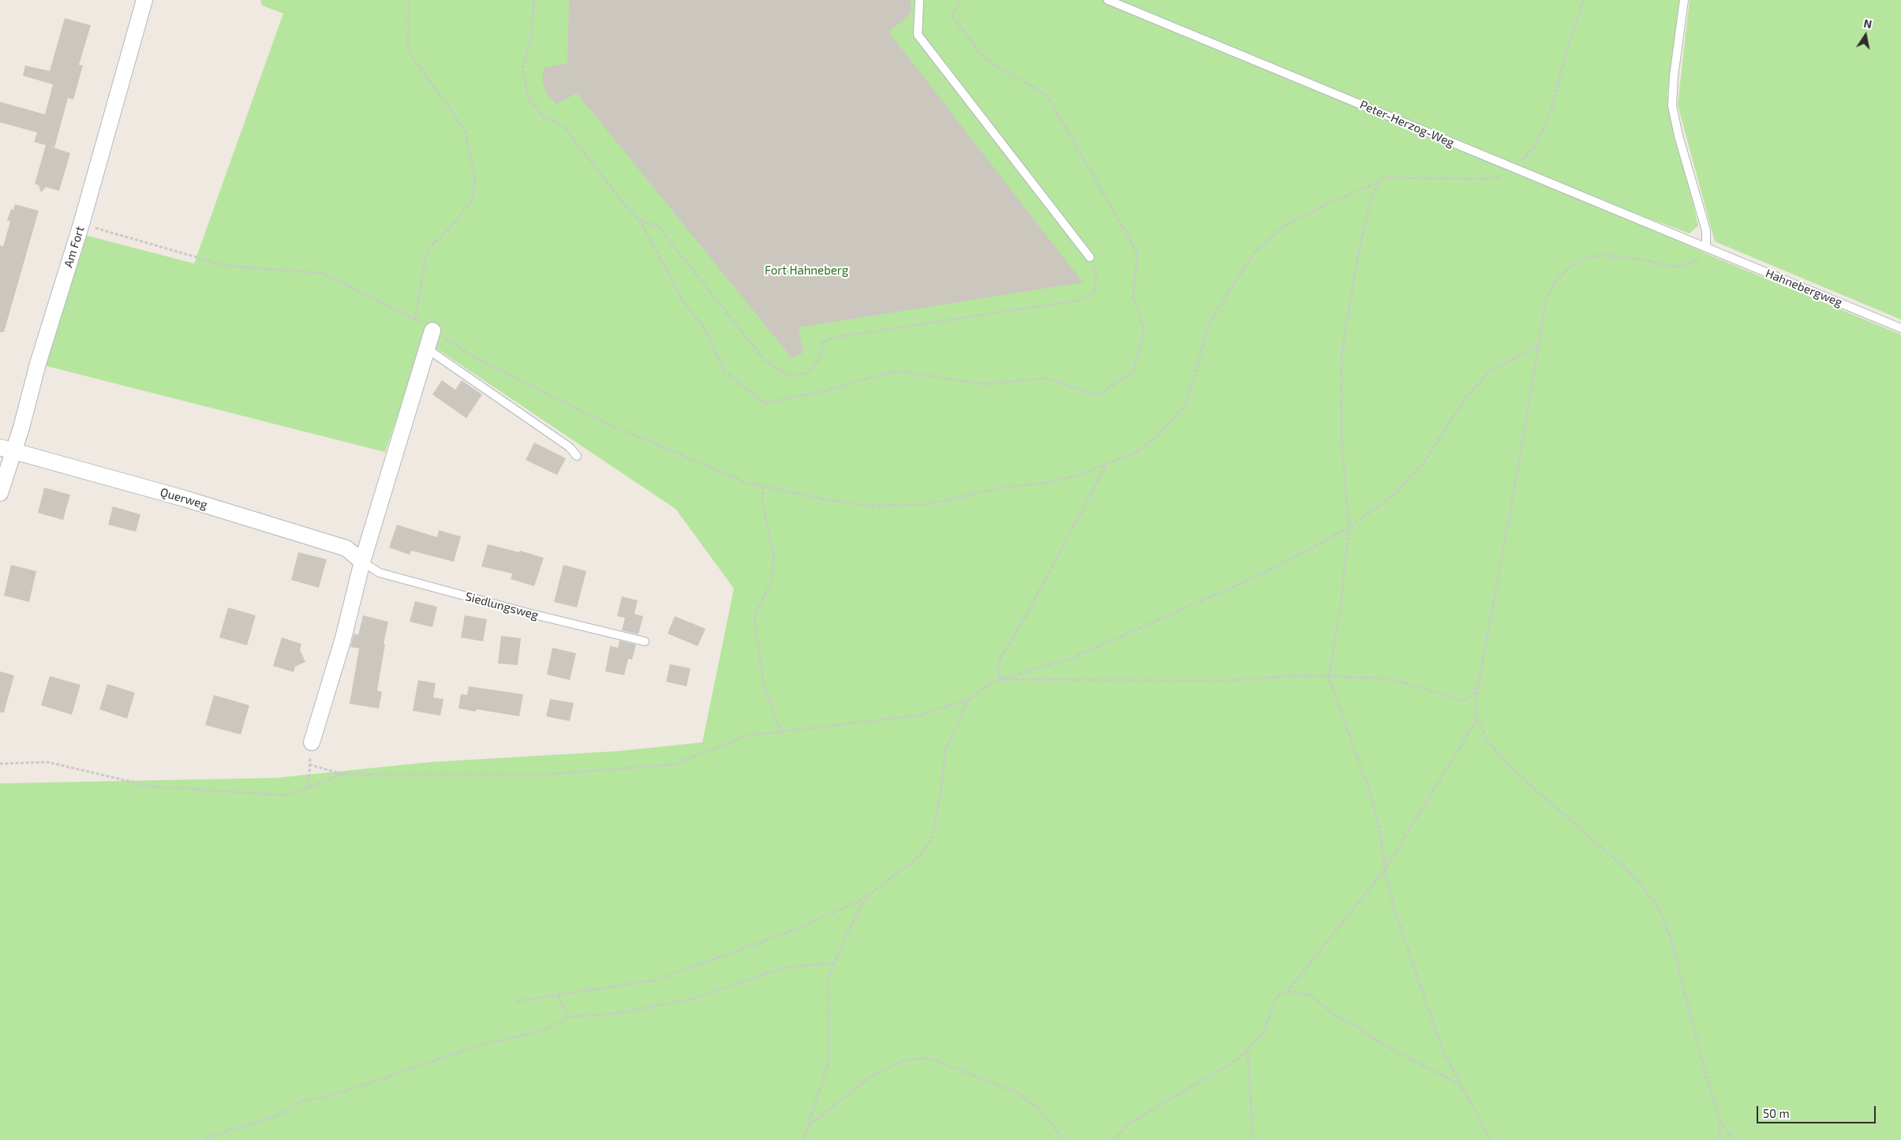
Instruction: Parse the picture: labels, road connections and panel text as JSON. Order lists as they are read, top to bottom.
{
  "streets": {
    "street": ["Am Fort", "Querweg"],
    "lane": ["Peter-Herzog-Weg", "Hahnebergweg", "Siedlungsweg"]
  },
  "crossings": [
    ["Peter-Herzog-Weg", "Hahnebergweg"],
    ["Am Fort", "Querweg"],
    ["Querweg", "Siedlungsweg"]
  ],
  "parks": ["Fort Hahneberg"],
  "scale_bar": "50 m",
  "north": "top"
}
